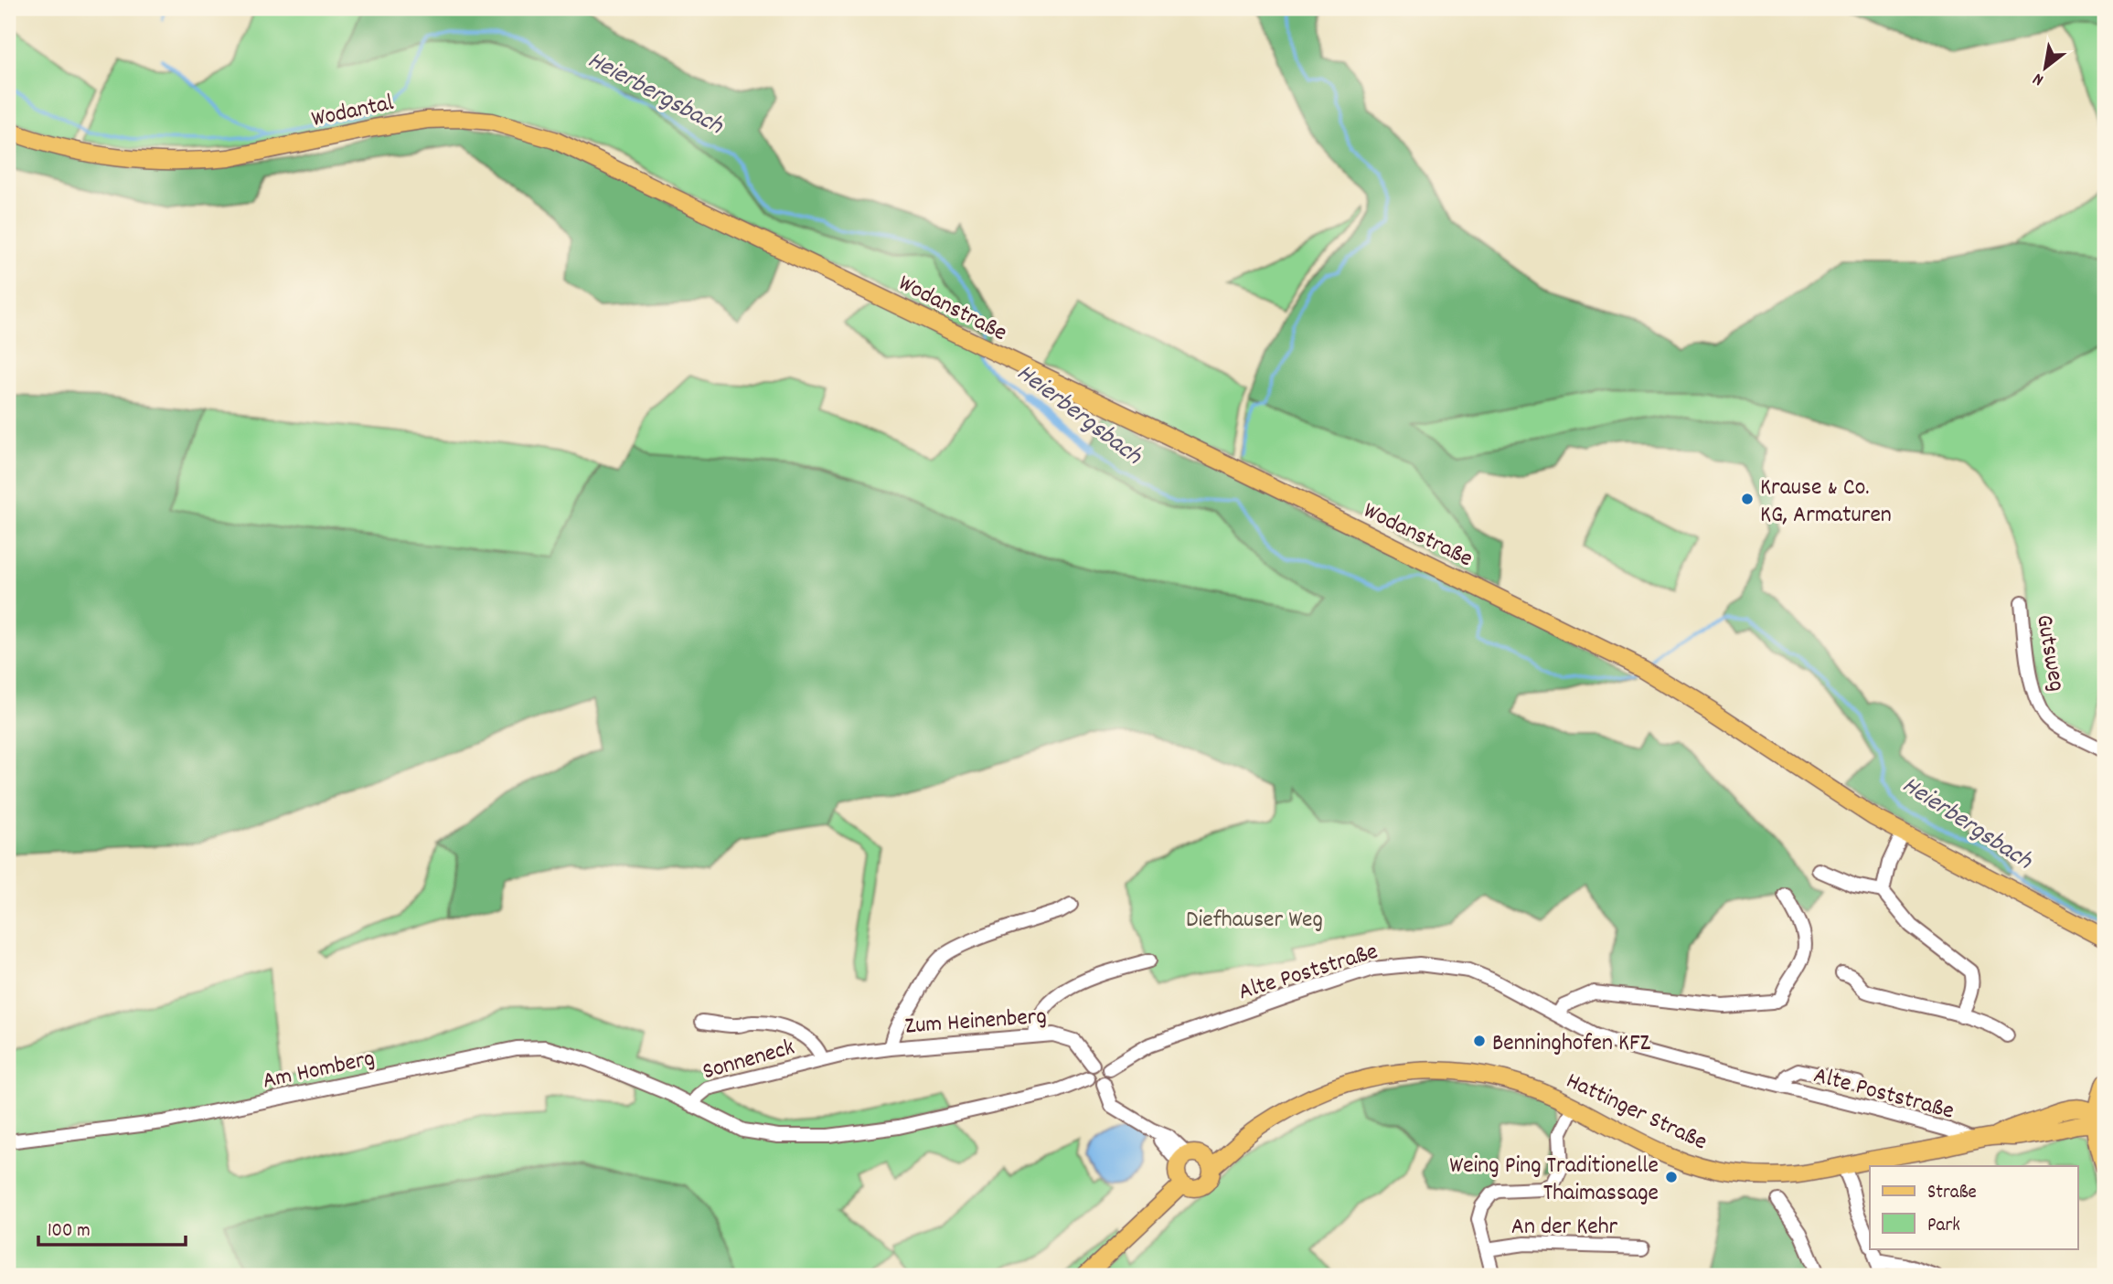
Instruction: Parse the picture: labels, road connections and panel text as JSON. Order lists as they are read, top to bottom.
{
  "streets": {
    "main road": ["Wodantal", "Wodanstraße", "Hattinger Straße"],
    "street": [
      "Gutsweg",
      "Alte Poststraße",
      "Zum Heinenberg",
      "Sonneneck",
      "Am Homberg",
      "An der Kehr"
    ]
  },
  "crossings": [
    ["Wodantal", "Wodanstraße"],
    ["Alte Poststraße", "Zum Heinenberg"],
    ["Alte Poststraße", "Hattinger Straße"],
    ["Zum Heinenberg", "Sonneneck"],
    ["Sonneneck", "Am Homberg"],
    ["Hattinger Straße", "An der Kehr"]
  ],
  "water": ["Heierbergsbach"],
  "parks": ["Diefhauser Weg"],
  "places": ["Krause & Co. KG, Armaturen", "Benninghofen KFZ", "Weing Ping Traditionelle Thaimassage"],
  "legend": ["Straße", "Park"],
  "scale_bar": "100 m",
  "north": "bottom left"
}
